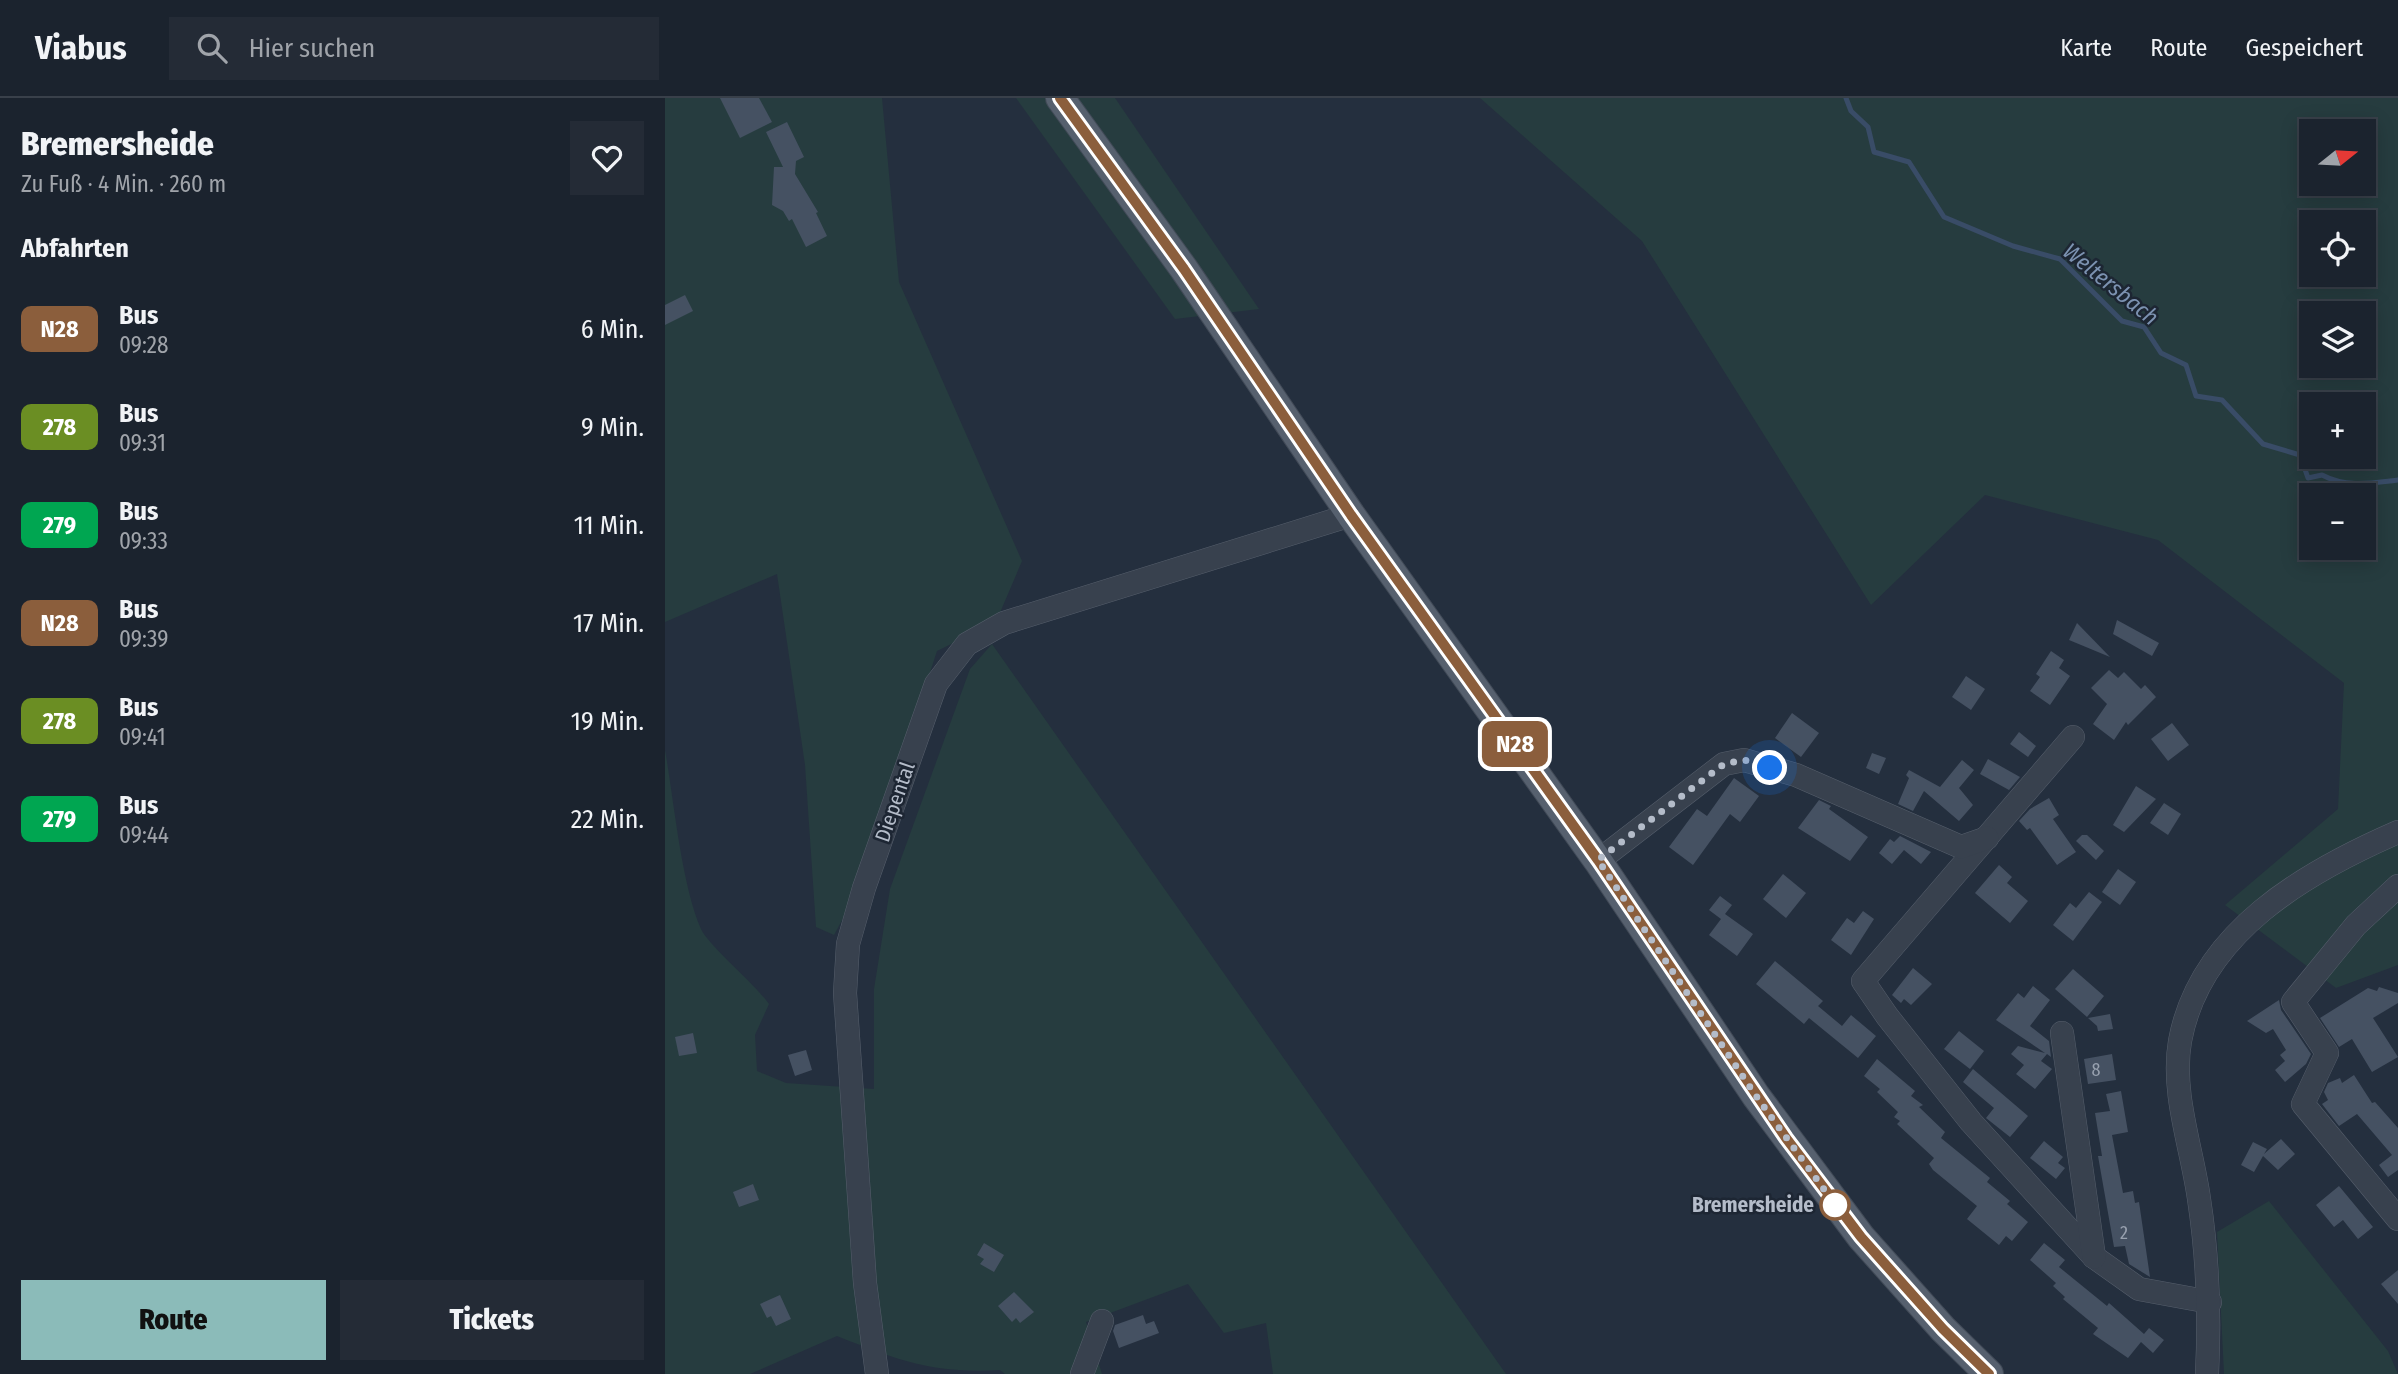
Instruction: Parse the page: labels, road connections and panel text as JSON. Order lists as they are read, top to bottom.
{
  "streets": {
    "street": ["Diepental"]
  },
  "water": ["Weltersbach"],
  "places": ["Bremersheide"],
  "lines": ["bus line N28"],
  "house_numbers": ["8", "2"],
  "north": "right",
  "page": {
    "header": "Viabus",
    "search": "Hier suchen",
    "nav": ["Karte", "Route", "Gespeichert"],
    "heading": [
      ["Bremersheide", "Zu Fuß · 4 Min. · 260 m"],
      "Abfahrten"
    ],
    "on_map": "N28",
    "map_buttons": ["+", "−"],
    "list": [
      {
        "mark": "N28",
        "name": "Bus",
        "note": "09:28",
        "value": "6 Min."
      },
      {
        "mark": "278",
        "name": "Bus",
        "note": "09:31",
        "value": "9 Min."
      },
      {
        "mark": "279",
        "name": "Bus",
        "note": "09:33",
        "value": "11 Min."
      },
      {
        "mark": "N28",
        "name": "Bus",
        "note": "09:39",
        "value": "17 Min."
      },
      {
        "mark": "278",
        "name": "Bus",
        "note": "09:41",
        "value": "19 Min."
      },
      {
        "mark": "279",
        "name": "Bus",
        "note": "09:44",
        "value": "22 Min."
      }
    ],
    "buttons": ["Route", "Tickets"]
  }
}
